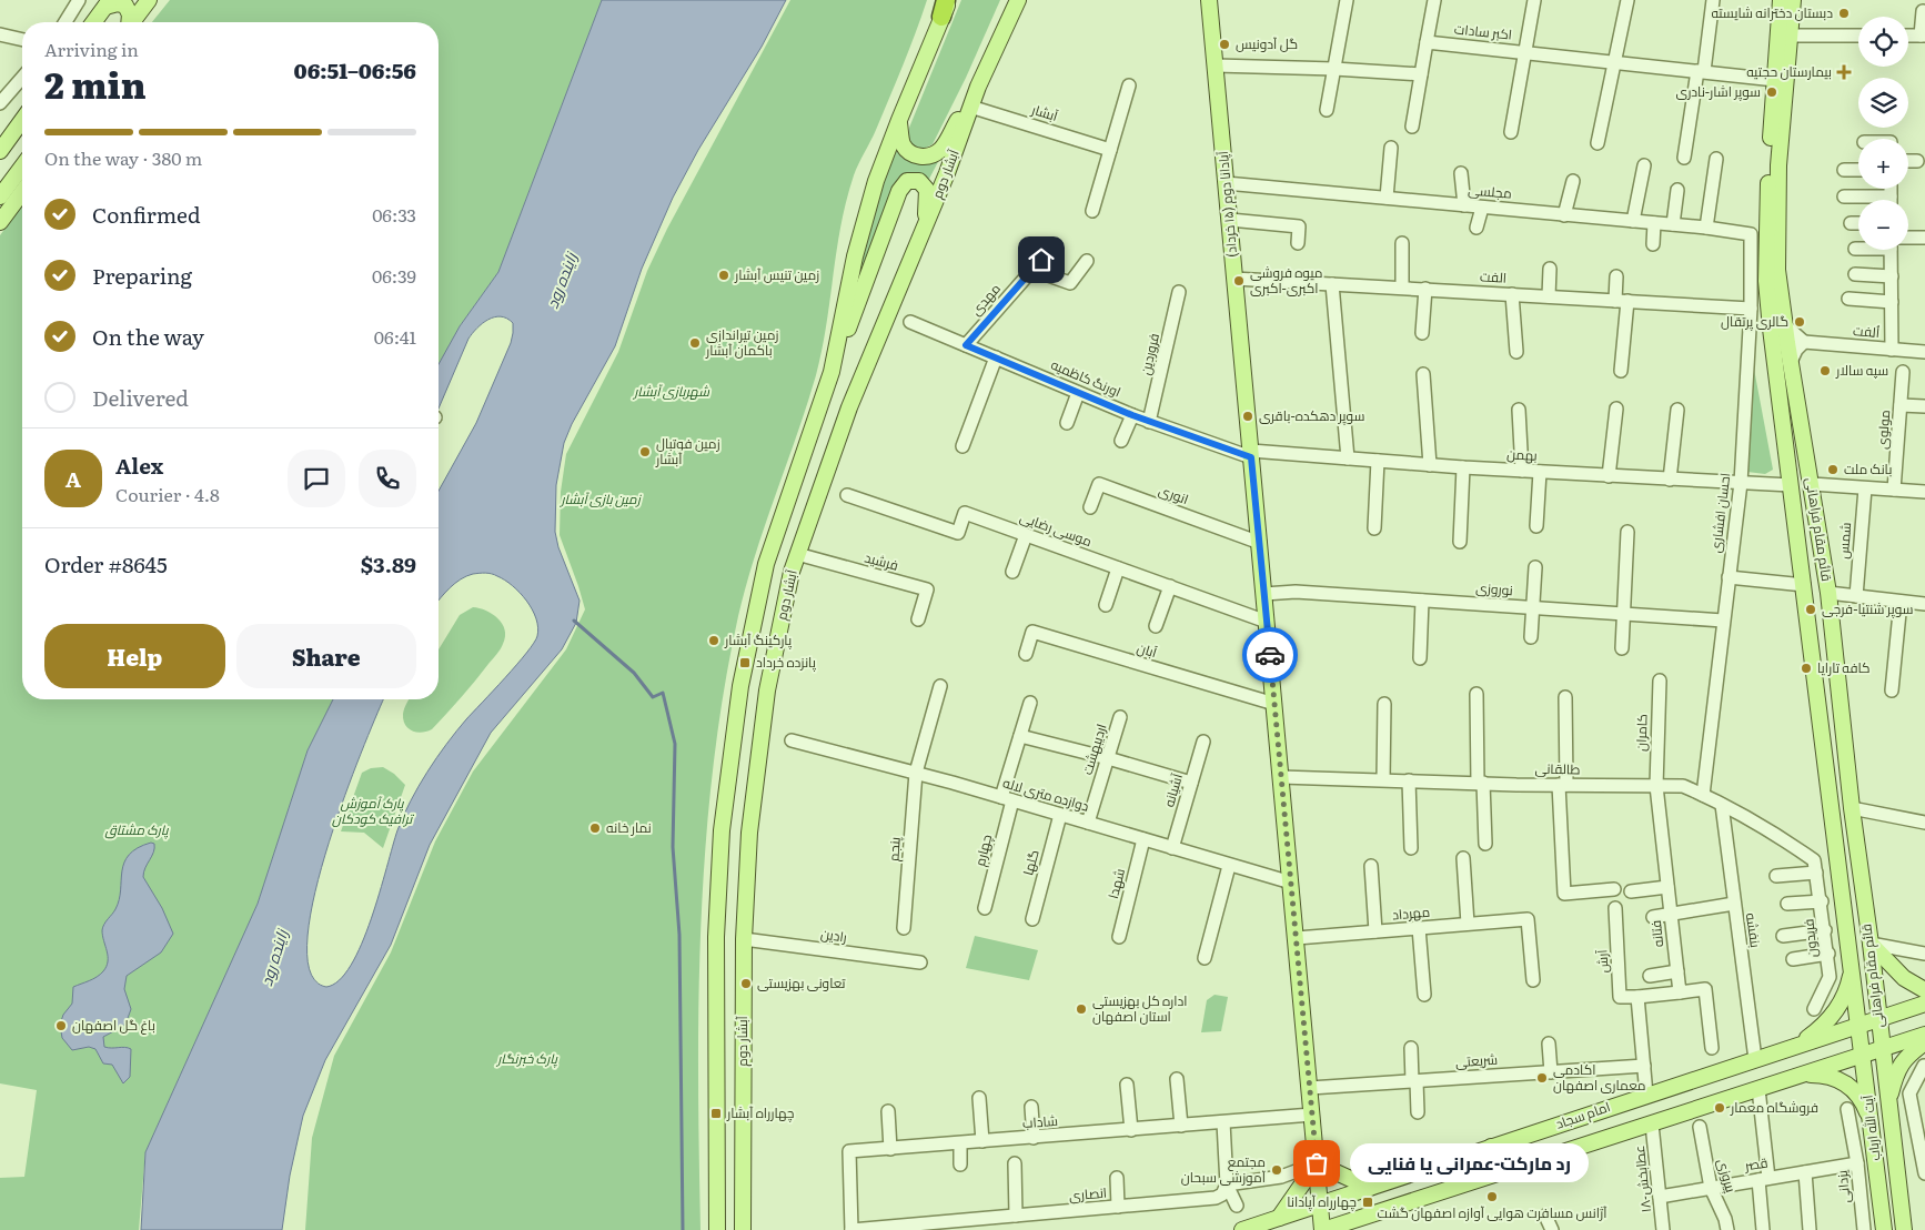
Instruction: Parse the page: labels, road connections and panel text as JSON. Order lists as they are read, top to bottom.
{
  "streets": {
    "main road": [
      "آبشار دوم",
      "آپادانا دوم (۱۵ خرداد)",
      "قائم مقام فراهانی",
      "امام سجاد",
      "آیت الله ارباب"
    ],
    "street": [
      "اکبر سادات",
      "آبشار",
      "مجلسی",
      "الفت",
      "مهدی",
      "اُلفت",
      "فروردین",
      "اورنگ کاظمیه",
      "مولوی",
      "بهمن",
      "انوری",
      "احسان افشاری",
      "موسی رضایی",
      "شمس",
      "فرشید",
      "نوروزی",
      "آبان",
      "کامران",
      "اردیبهشت",
      "طالقانی",
      "آشیانه",
      "دوازده متری لاله",
      "پنجم",
      "چهارم",
      "گلها",
      "شهدا",
      "مهرداد",
      "بنفشه",
      "فتانه",
      "رادین",
      "فریدون",
      "آرش",
      "شریعتی",
      "شاداب",
      "قصر",
      "پیروزی",
      "۱۸-عطابخش",
      "یزدانی",
      "انصاری"
    ]
  },
  "crossings": [
    ["اکبر سادات", "قائم مقام فراهانی"],
    ["آبشار", "آبشار دوم"],
    ["آبشار دوم", "فرشید"],
    ["آبشار دوم", "رادین"],
    ["مجلسی", "آپادانا دوم (۱۵ خرداد)"],
    ["مجلسی", "احسان افشاری"],
    ["آپادانا دوم (۱۵ خرداد)", "الفت"],
    ["آپادانا دوم (۱۵ خرداد)", "اورنگ کاظمیه"],
    ["آپادانا دوم (۱۵ خرداد)", "بهمن"],
    ["آپادانا دوم (۱۵ خرداد)", "انوری"],
    ["آپادانا دوم (۱۵ خرداد)", "موسی رضایی"],
    ["آپادانا دوم (۱۵ خرداد)", "نوروزی"],
    ["آپادانا دوم (۱۵ خرداد)", "آبان"],
    ["آپادانا دوم (۱۵ خرداد)", "طالقانی"],
    ["آپادانا دوم (۱۵ خرداد)", "دوازده متری لاله"],
    ["آپادانا دوم (۱۵ خرداد)", "مهرداد"],
    ["آپادانا دوم (۱۵ خرداد)", "شریعتی"],
    ["آپادانا دوم (۱۵ خرداد)", "امام سجاد"],
    ["آپادانا دوم (۱۵ خرداد)", "شاداب"],
    ["آپادانا دوم (۱۵ خرداد)", "انصاری"],
    ["الفت", "احسان افشاری"],
    ["مهدی", "اورنگ کاظمیه"],
    ["فروردین", "اورنگ کاظمیه"],
    ["اورنگ کاظمیه", "بهمن"],
    ["بهمن", "احسان افشاری"],
    ["بهمن", "قائم مقام فراهانی"],
    ["احسان افشاری", "نوروزی"],
    ["احسان افشاری", "طالقانی"],
    ["قائم مقام فراهانی", "امام سجاد"],
    ["قائم مقام فراهانی", "آیت الله ارباب"],
    ["کامران", "طالقانی"],
    ["کامران", "فتانه"],
    ["اردیبهشت", "دوازده متری لاله"],
    ["طالقانی", "بنفشه"],
    ["طالقانی", "فتانه"],
    ["طالقانی", "فریدون"],
    ["آشیانه", "دوازده متری لاله"],
    ["دوازده متری لاله", "پنجم"],
    ["دوازده متری لاله", "چهارم"],
    ["دوازده متری لاله", "گلها"],
    ["دوازده متری لاله", "شهدا"],
    ["بنفشه", "امام سجاد"],
    ["امام سجاد", "آیت الله ارباب"],
    ["شاداب", "انصاری"],
    ["قصر", "پیروزی"],
    ["قصر", "۱۸-عطابخش"],
    ["قصر", "یزدانی"]
  ],
  "water": ["زاینده رود"],
  "parks": [
    "شهربازی آبشار",
    "زمین بازی آبشار",
    "پارک آموزش ترافیک کودکان",
    "پارک مشتاق",
    "پارک خبرنگار"
  ],
  "places": {
    "other": [
      "دبستان دخترانه شایسته",
      "گل آدونیس",
      "سوپر اشار-نادری",
      "زمین تنیس آبشار",
      "میوه فروشی اکبری-اکبری",
      "گالری پرتقال",
      "زمین تیراندازی باکمان آبشار",
      "سپه سالار",
      "سوپر دهکده-باقری",
      "زمین فوتبال آبشار",
      "بانک ملت",
      "سوپر شنتیا-فرجی",
      "پارکینگ آبشار",
      "کافه تارایا",
      "نمار خانه",
      "تعاونی بهزیستی",
      "اداره کل بهزیستی استان اصفهان",
      "باغ گل اصفهان",
      "اکادمی معماری اصفهان",
      "فروشگاه معمار",
      "رد مارکت-عمرانی یا فنایی",
      "مجتمع آموزشی سبحان",
      "آژانس مسافرت هوایی آوازه اصفهان گشت"
    ],
    "health": ["بیمارستان حجتیه"],
    "transit": ["پانزده خرداد", "چهارراه آبشار", "چهارراه آپادانا"]
  },
  "page": {
    "map_buttons": ["+", "−"],
    "heading": ["2 min", "Arriving in", "06:51–06:56"],
    "panel": [
      "Alex",
      "Courier · 4.8",
      "Order #8645",
      "$3.89"
    ],
    "bar": "On the way · 380 m",
    "list": [
      ["Confirmed", "06:33"],
      ["Preparing", "06:39"],
      ["On the way", "06:41"],
      "Delivered"
    ],
    "round": "A",
    "buttons": ["Help", "Share"],
    "bubble": "رد مارکت-عمرانی یا فنایی"
  }
}
